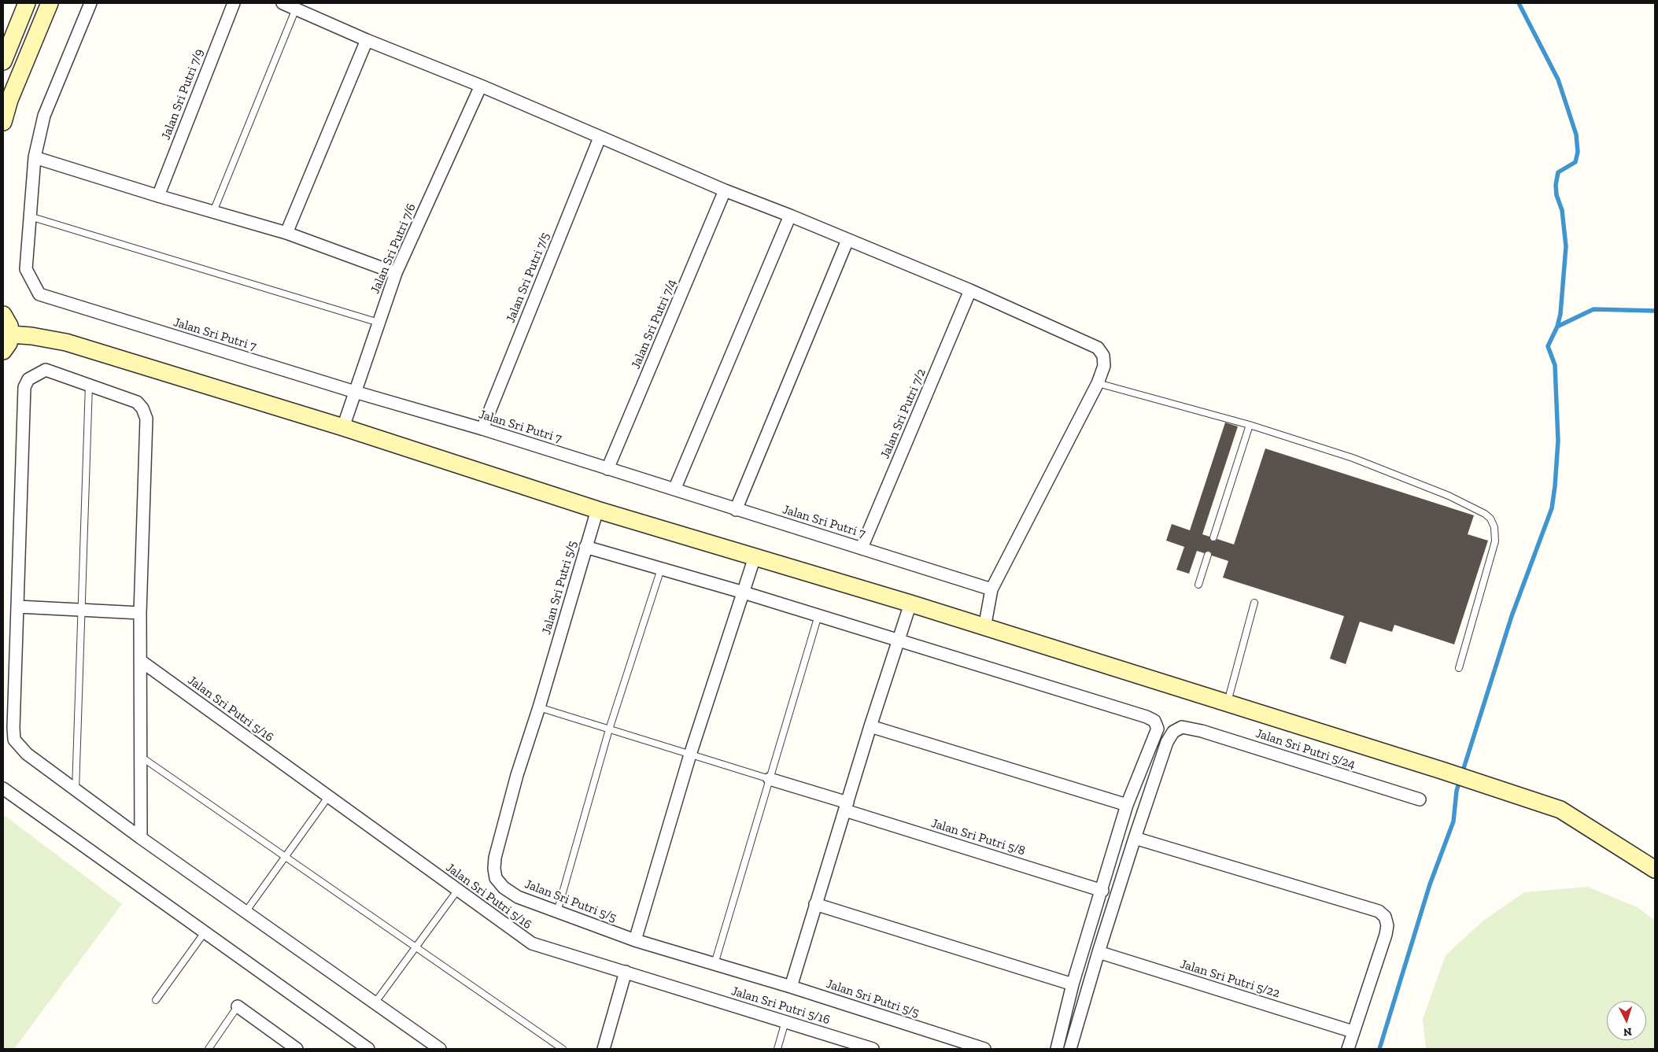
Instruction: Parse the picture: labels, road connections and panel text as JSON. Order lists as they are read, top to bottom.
{
  "streets": {
    "street": [
      "Jalan Sri Putri 7/9",
      "Jalan Sri Putri 7/6",
      "Jalan Sri Putri 7/5",
      "Jalan Sri Putri 7/4",
      "Jalan Sri Putri 7",
      "Jalan Sri Putri 7/2",
      "Jalan Sri Putri 5/5",
      "Jalan Sri Putri 5/16",
      "Jalan Sri Putri 5/24",
      "Jalan Sri Putri 5/8",
      "Jalan Sri Putri 5/22"
    ]
  },
  "crossings": [
    ["Jalan Sri Putri 7/6", "Jalan Sri Putri 7"],
    ["Jalan Sri Putri 7/5", "Jalan Sri Putri 7"],
    ["Jalan Sri Putri 7/4", "Jalan Sri Putri 7"],
    ["Jalan Sri Putri 7", "Jalan Sri Putri 7/2"]
  ],
  "north": "bottom"
}
